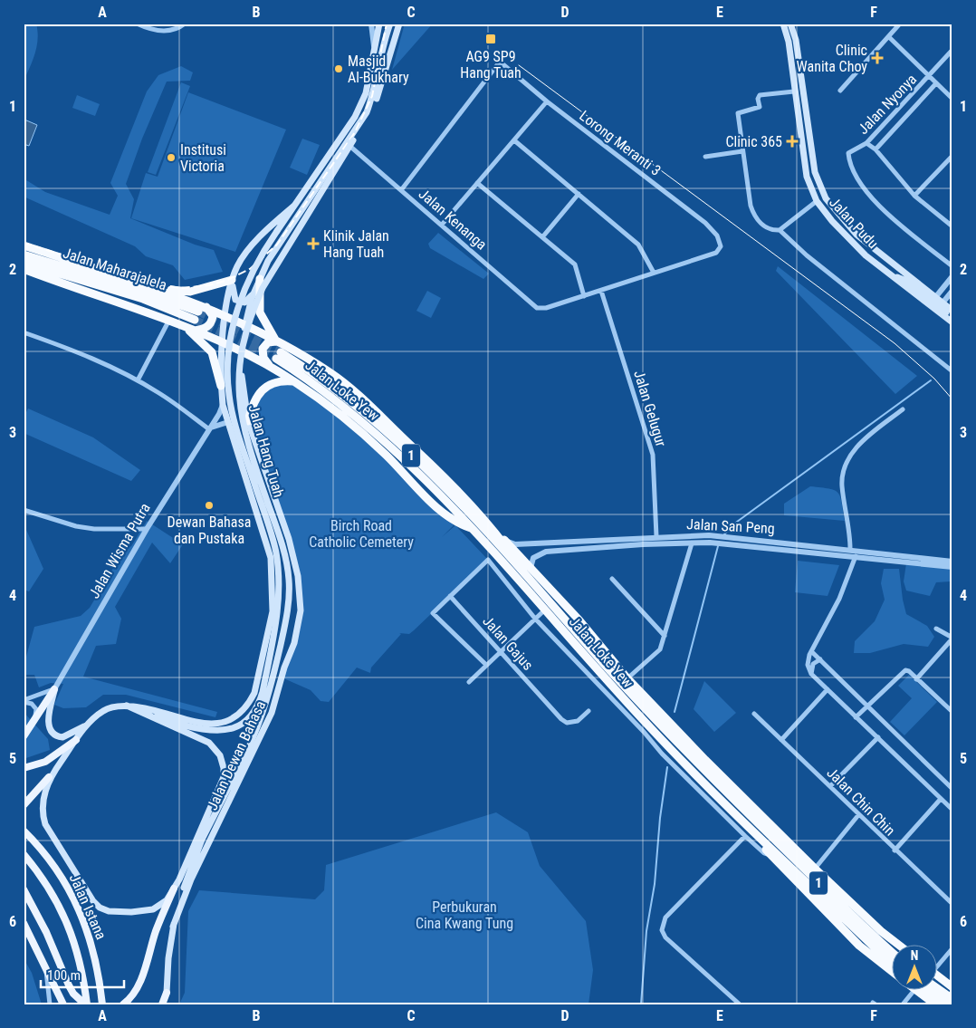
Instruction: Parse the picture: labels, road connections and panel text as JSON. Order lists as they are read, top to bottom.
{
  "streets": {
    "highway": ["Jalan Maharajalela", "Jalan Loke Yew", "1"],
    "main road": [
      "Jalan Pudu",
      "Jalan Hang Tuah",
      "Jalan Dewan Bahasa",
      "Jalan Istana"
    ],
    "street": [
      "Jalan Nyonya",
      "Lorong Meranti 3",
      "Jalan Kenanga",
      "Jalan Gelugur",
      "Jalan San Peng",
      "Jalan Wisma Putra",
      "Jalan Gajus",
      "Jalan Chin Chin"
    ]
  },
  "crossings": [
    ["Lorong Meranti 3", "Jalan Kenanga"],
    ["Jalan Gelugur", "Jalan San Peng"],
    ["Jalan Hang Tuah", "Jalan Dewan Bahasa"],
    ["Jalan Wisma Putra", "Jalan Dewan Bahasa"]
  ],
  "parks": ["Birch Road Catholic Cemetery", "Perbukuran Cina Kwang Tung"],
  "places": {
    "transit": ["AG9 SP9 Hang Tuah"],
    "health": ["Clinic Wanita Choy", "Clinic 365", "Klinik Jalan Hang Tuah"],
    "other": ["Masjid Al-Bukhary", "Institusi Victoria", "Dewan Bahasa dan Pustaka"]
  },
  "scale_bar": "100 m",
  "north": "top",
  "grid": {
    "columns": [
      "A",
      "B",
      "C",
      "D",
      "E",
      "F"
    ],
    "rows": [
      "1",
      "2",
      "3",
      "4",
      "5",
      "6"
    ]
  }
}
